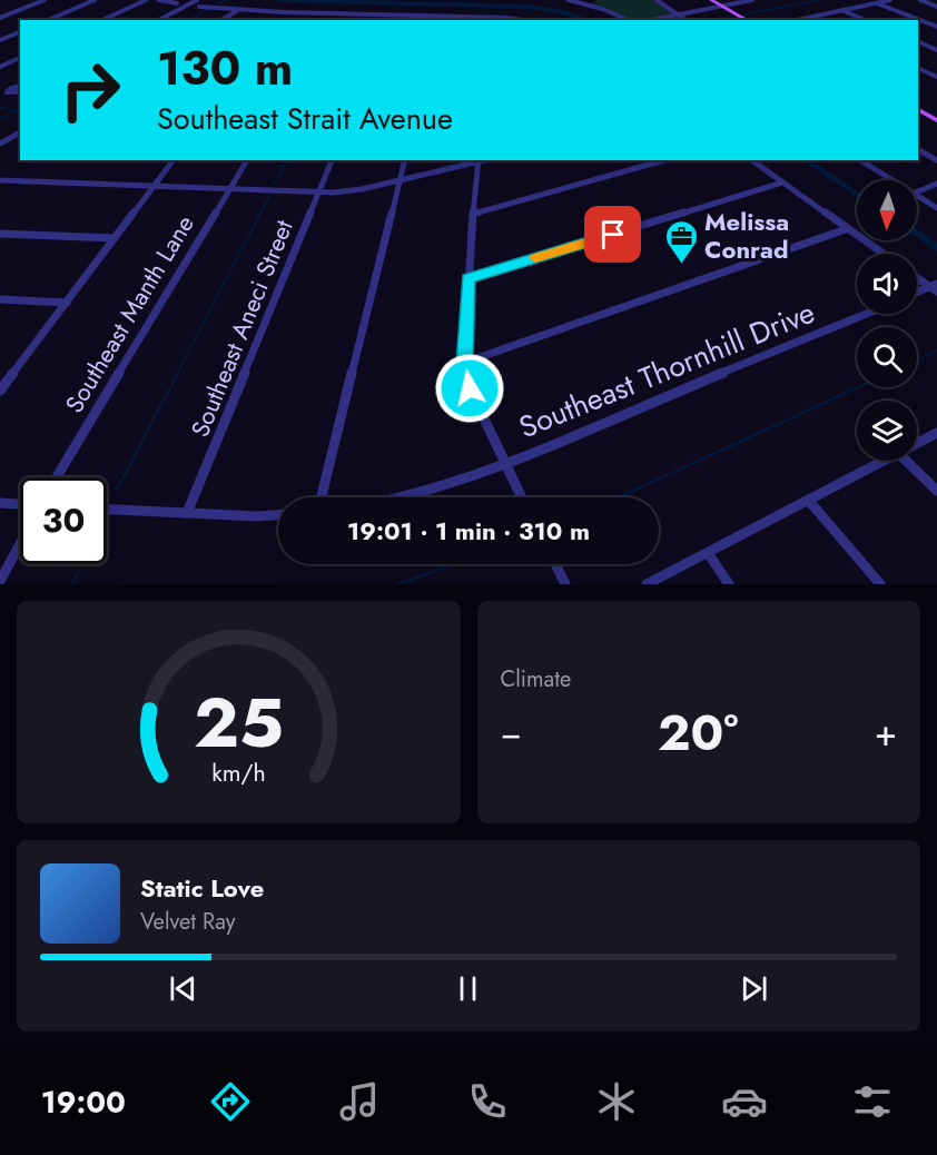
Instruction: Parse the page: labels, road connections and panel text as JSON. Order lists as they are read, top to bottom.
{
  "streets": {
    "street": ["Southeast Manth Lane", "Southeast Aneci Street", "Southeast Thornhill Drive"]
  },
  "places": {
    "office": ["Melissa Conrad"]
  },
  "north": "bottom",
  "page": {
    "turn": ["130 m", "Southeast Strait Avenue"],
    "limit": "30",
    "trip": "19:01 · 1 min · 310 m",
    "tile": "Climate",
    "heat": ["−", "20°", "+"],
    "song": ["Static Love", "Velvet Ray"],
    "tabs": "19:00",
    "gauge": ["25", "km/h"]
  }
}
